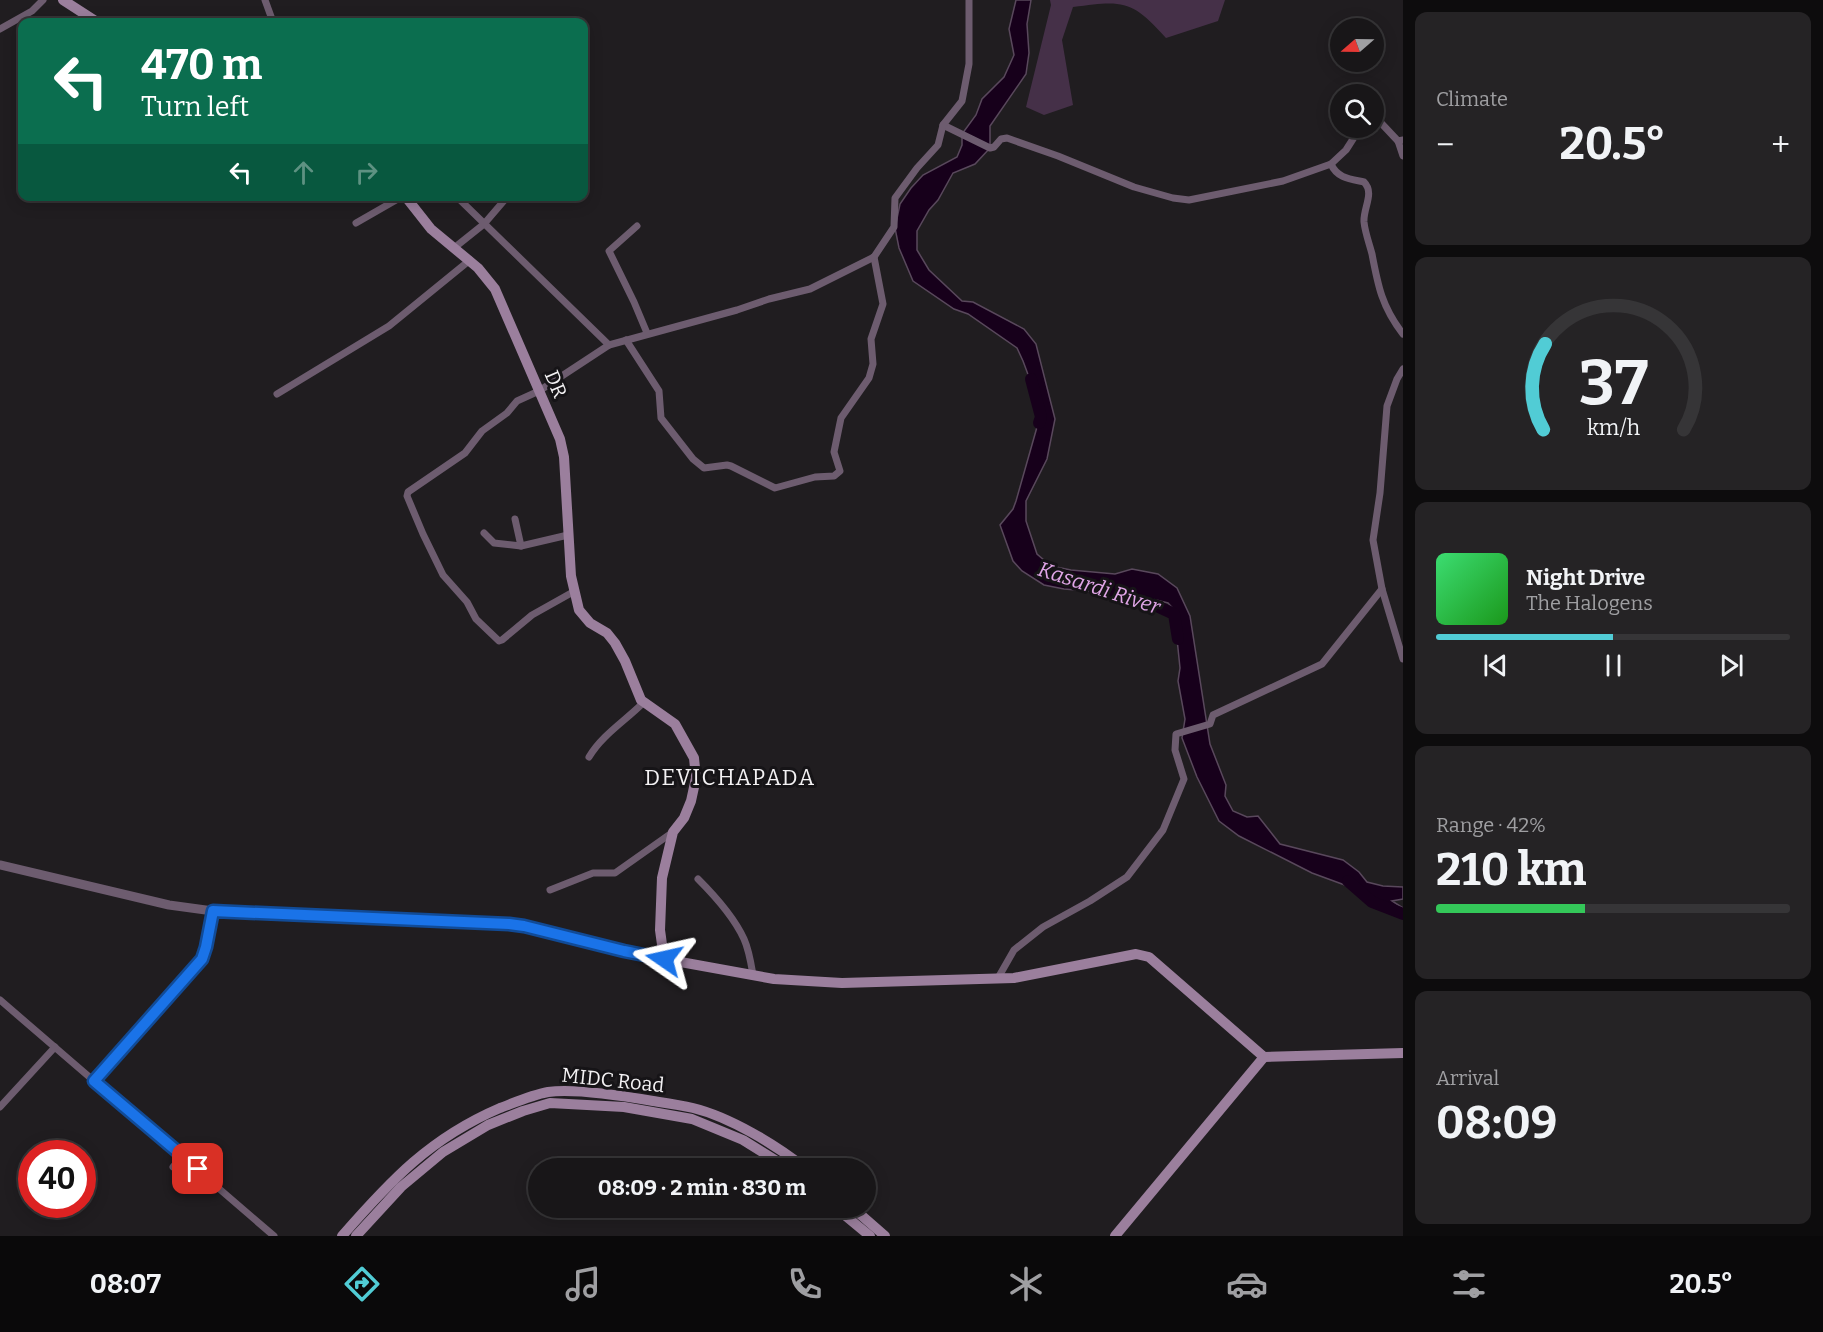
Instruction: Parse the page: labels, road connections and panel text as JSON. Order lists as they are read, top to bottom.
{
  "streets": {
    "main road": ["DR", "MIDC Road"]
  },
  "districts": ["DEVICHAPADA"],
  "water": ["Kasardi River"],
  "north": "left",
  "page": {
    "tile": [
      "Climate",
      ["Range · 42%", "210 km"],
      ["Arrival", "08:09"]
    ],
    "turn": ["470 m", "Turn left"],
    "heat": ["−", "20.5°", "+"],
    "song": ["Night Drive", "The Halogens"],
    "limit": "40",
    "trip": "08:09 · 2 min · 830 m",
    "tabs": ["08:07", "20.5°"],
    "gauge": ["37", "km/h"]
  }
}
